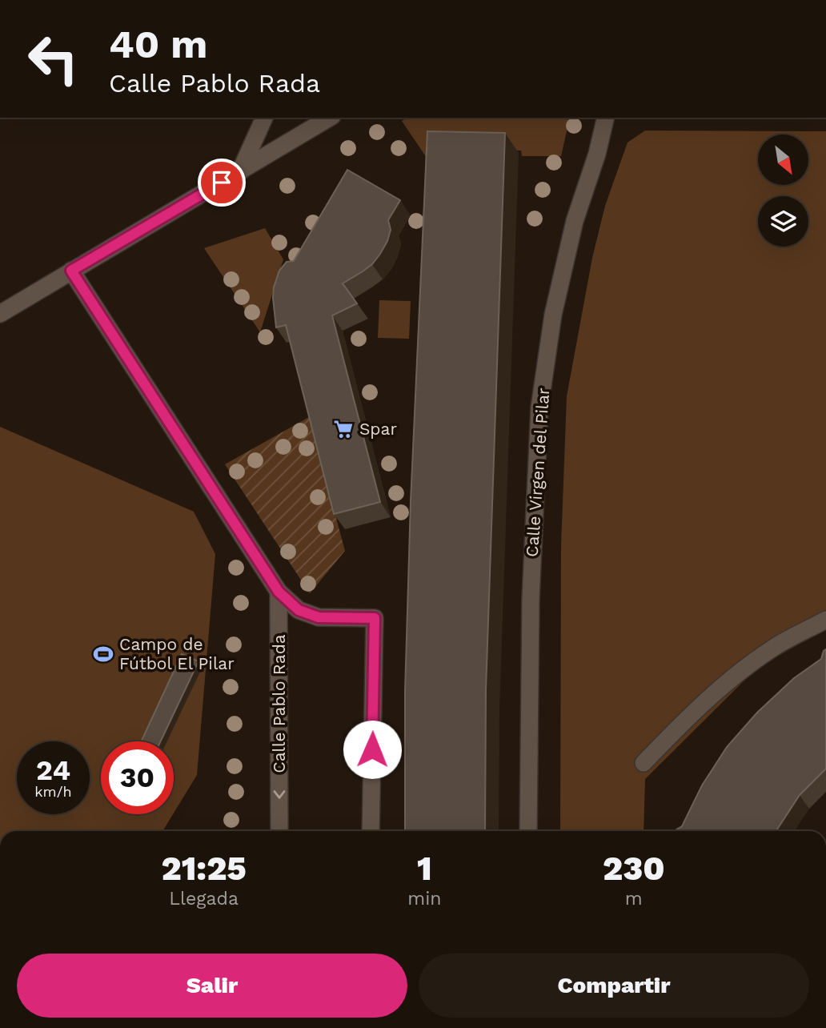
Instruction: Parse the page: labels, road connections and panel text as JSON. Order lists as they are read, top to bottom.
{
  "streets": {
    "street": ["Calle Virgen del Pilar", "Calle Pablo Rada"]
  },
  "one_way": ["Calle Pablo Rada"],
  "places": {
    "supermarket": ["Spar"],
    "sports": ["Campo de Fútbol El Pilar"]
  },
  "north": "bottom right",
  "page": {
    "turn": ["40 m", "Calle Pablo Rada"],
    "speed": "24 km/h",
    "limit": "30",
    "eta": [
      "21:25",
      "Llegada",
      "1",
      "min",
      "230",
      "m"
    ],
    "buttons": ["Salir", "Compartir"]
  }
}
